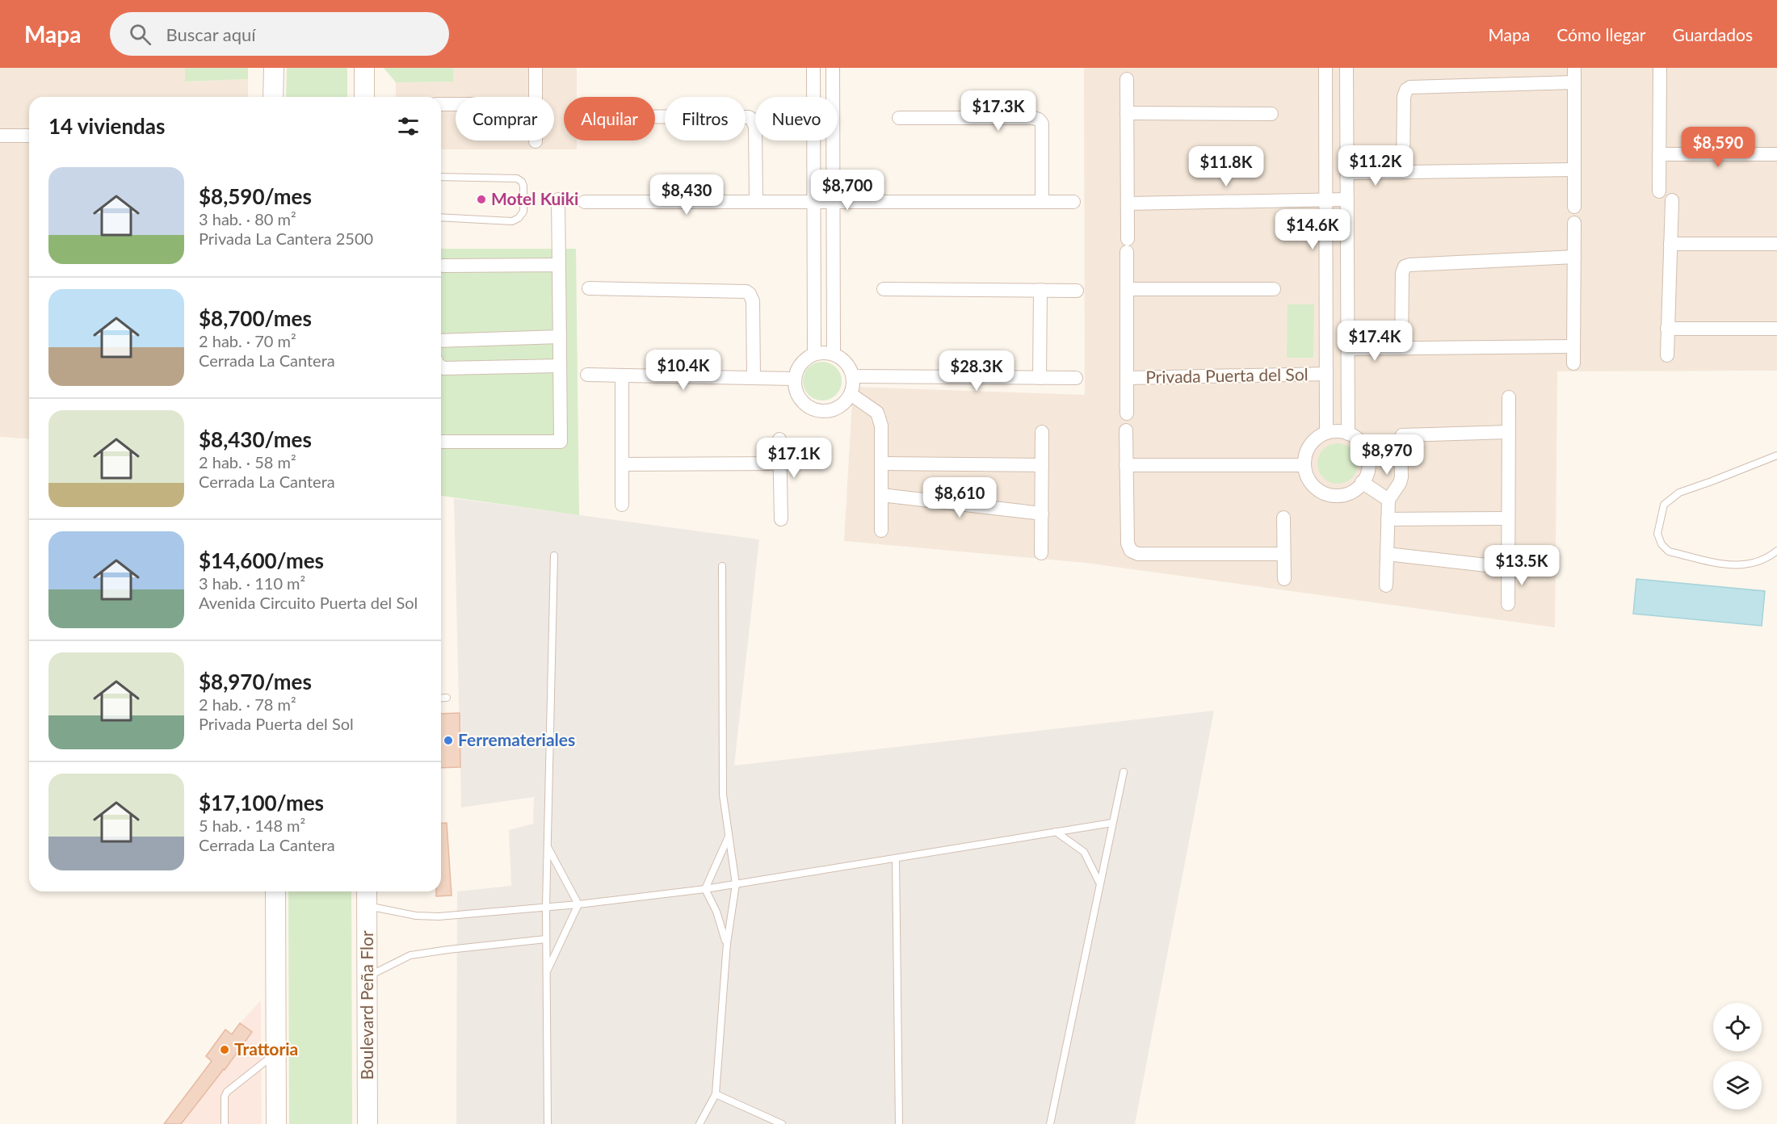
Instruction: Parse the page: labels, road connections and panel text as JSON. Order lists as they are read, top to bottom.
{
  "streets": {
    "main road": ["Boulevard Peña Flor"],
    "street": ["Privada Puerta del Sol"]
  },
  "places": ["Motel Kuiki", "Ferremateriales", "Trattoria"],
  "page": {
    "header": "Mapa",
    "search": "Buscar aquí",
    "nav": ["Mapa", "Cómo llegar", "Guardados"],
    "price": [
      "$17.3K",
      "$8,590",
      "$11.2K",
      "$11.8K",
      "$8,700",
      "$8,430",
      "$14.6K",
      "$17.4K",
      "$10.4K",
      "$28.3K",
      "$8,970",
      "$17.1K",
      "$8,610",
      "$13.5K"
    ],
    "chip": [
      "Comprar",
      "Alquilar",
      "Filtros",
      "Nuevo"
    ],
    "heading": "14 viviendas",
    "list": [
      {
        "name": "$8,590/mes",
        "note": "3 hab. · 80 m² · Privada La Cantera 2500"
      },
      {
        "name": "$8,700/mes",
        "note": "2 hab. · 70 m² · Cerrada La Cantera"
      },
      {
        "name": "$8,430/mes",
        "note": "2 hab. · 58 m² · Cerrada La Cantera"
      },
      {
        "name": "$14,600/mes",
        "note": "3 hab. · 110 m² · Avenida Circuito Puerta del Sol"
      },
      {
        "name": "$8,970/mes",
        "note": "2 hab. · 78 m² · Privada Puerta del Sol"
      },
      {
        "name": "$17,100/mes",
        "note": "5 hab. · 148 m² · Cerrada La Cantera"
      }
    ]
  }
}
